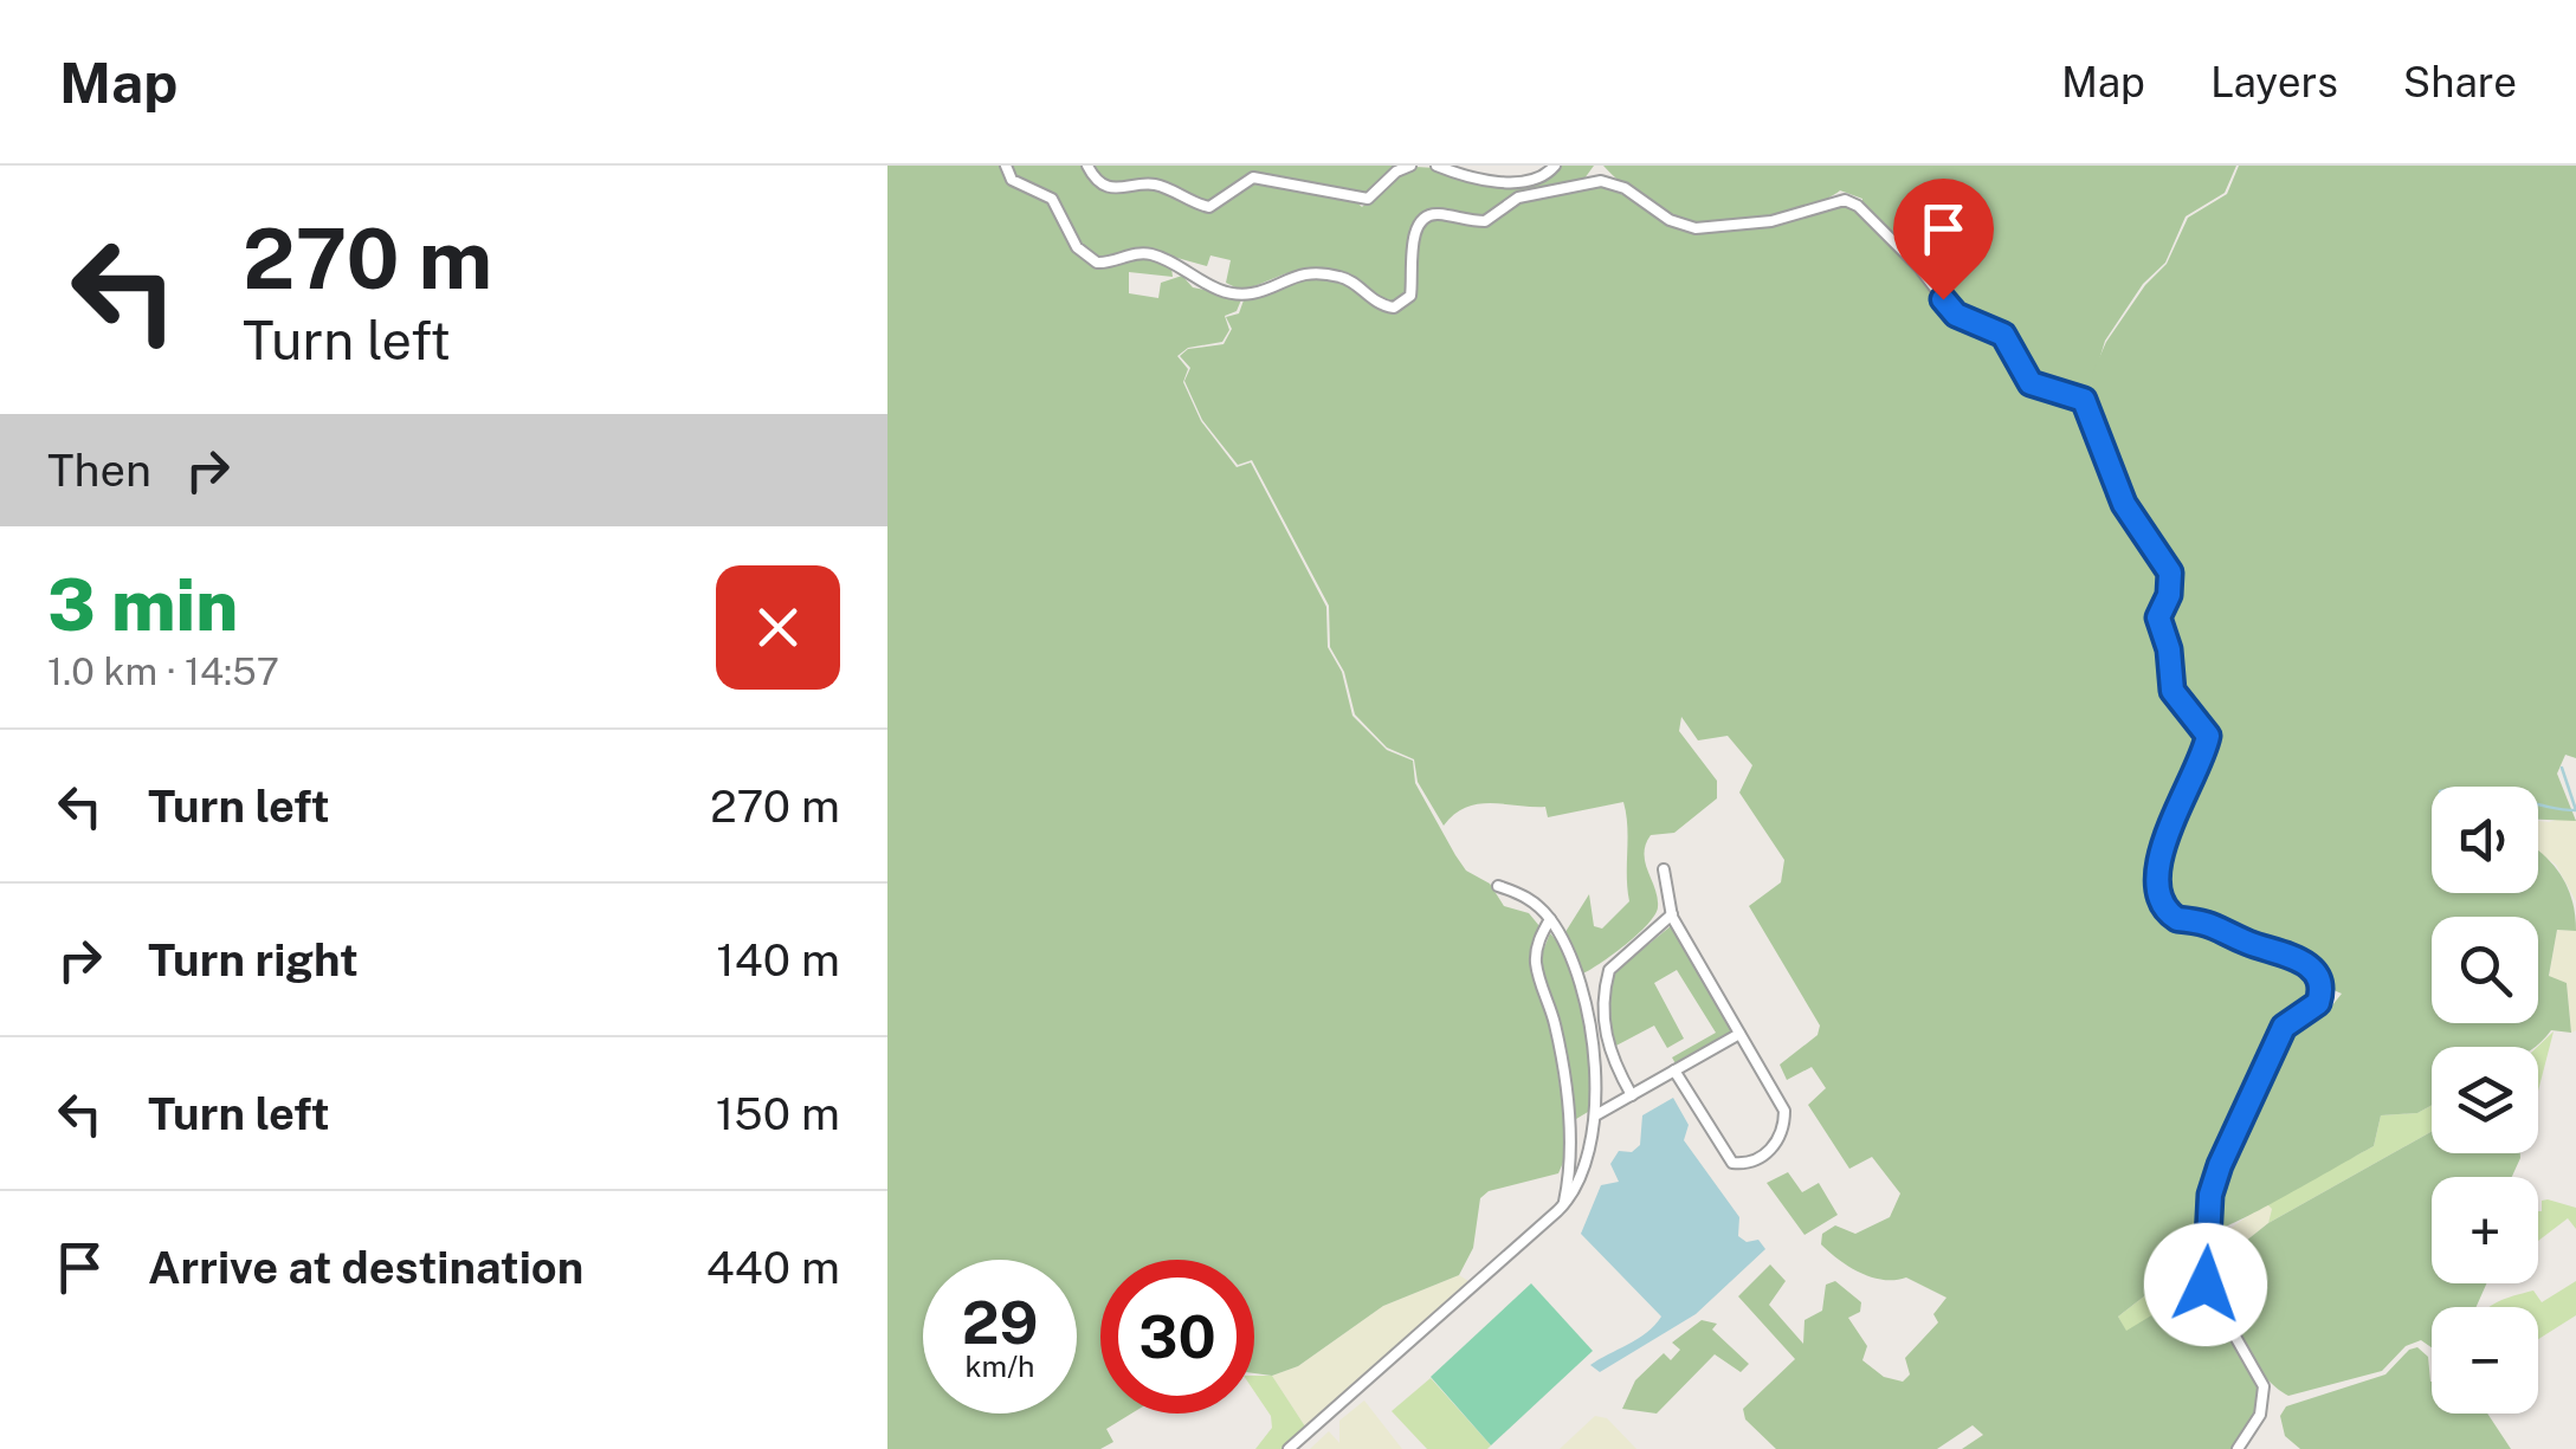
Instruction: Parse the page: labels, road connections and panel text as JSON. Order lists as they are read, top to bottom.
{
  "page": {
    "header": "Map",
    "nav": ["Map", "Layers", "Share"],
    "turn": ["270 m", "Turn left"],
    "then": "Then",
    "heading": ["3 min", "1.0 km · 14:57"],
    "list": [
      {
        "name": "Turn left",
        "value": "270 m"
      },
      {
        "name": "Turn right",
        "value": "140 m"
      },
      {
        "name": "Turn left",
        "value": "150 m"
      },
      {
        "name": "Arrive at destination",
        "value": "440 m"
      }
    ],
    "map_buttons": ["+", "−"],
    "speed": "29 km/h",
    "limit": "30"
  }
}
